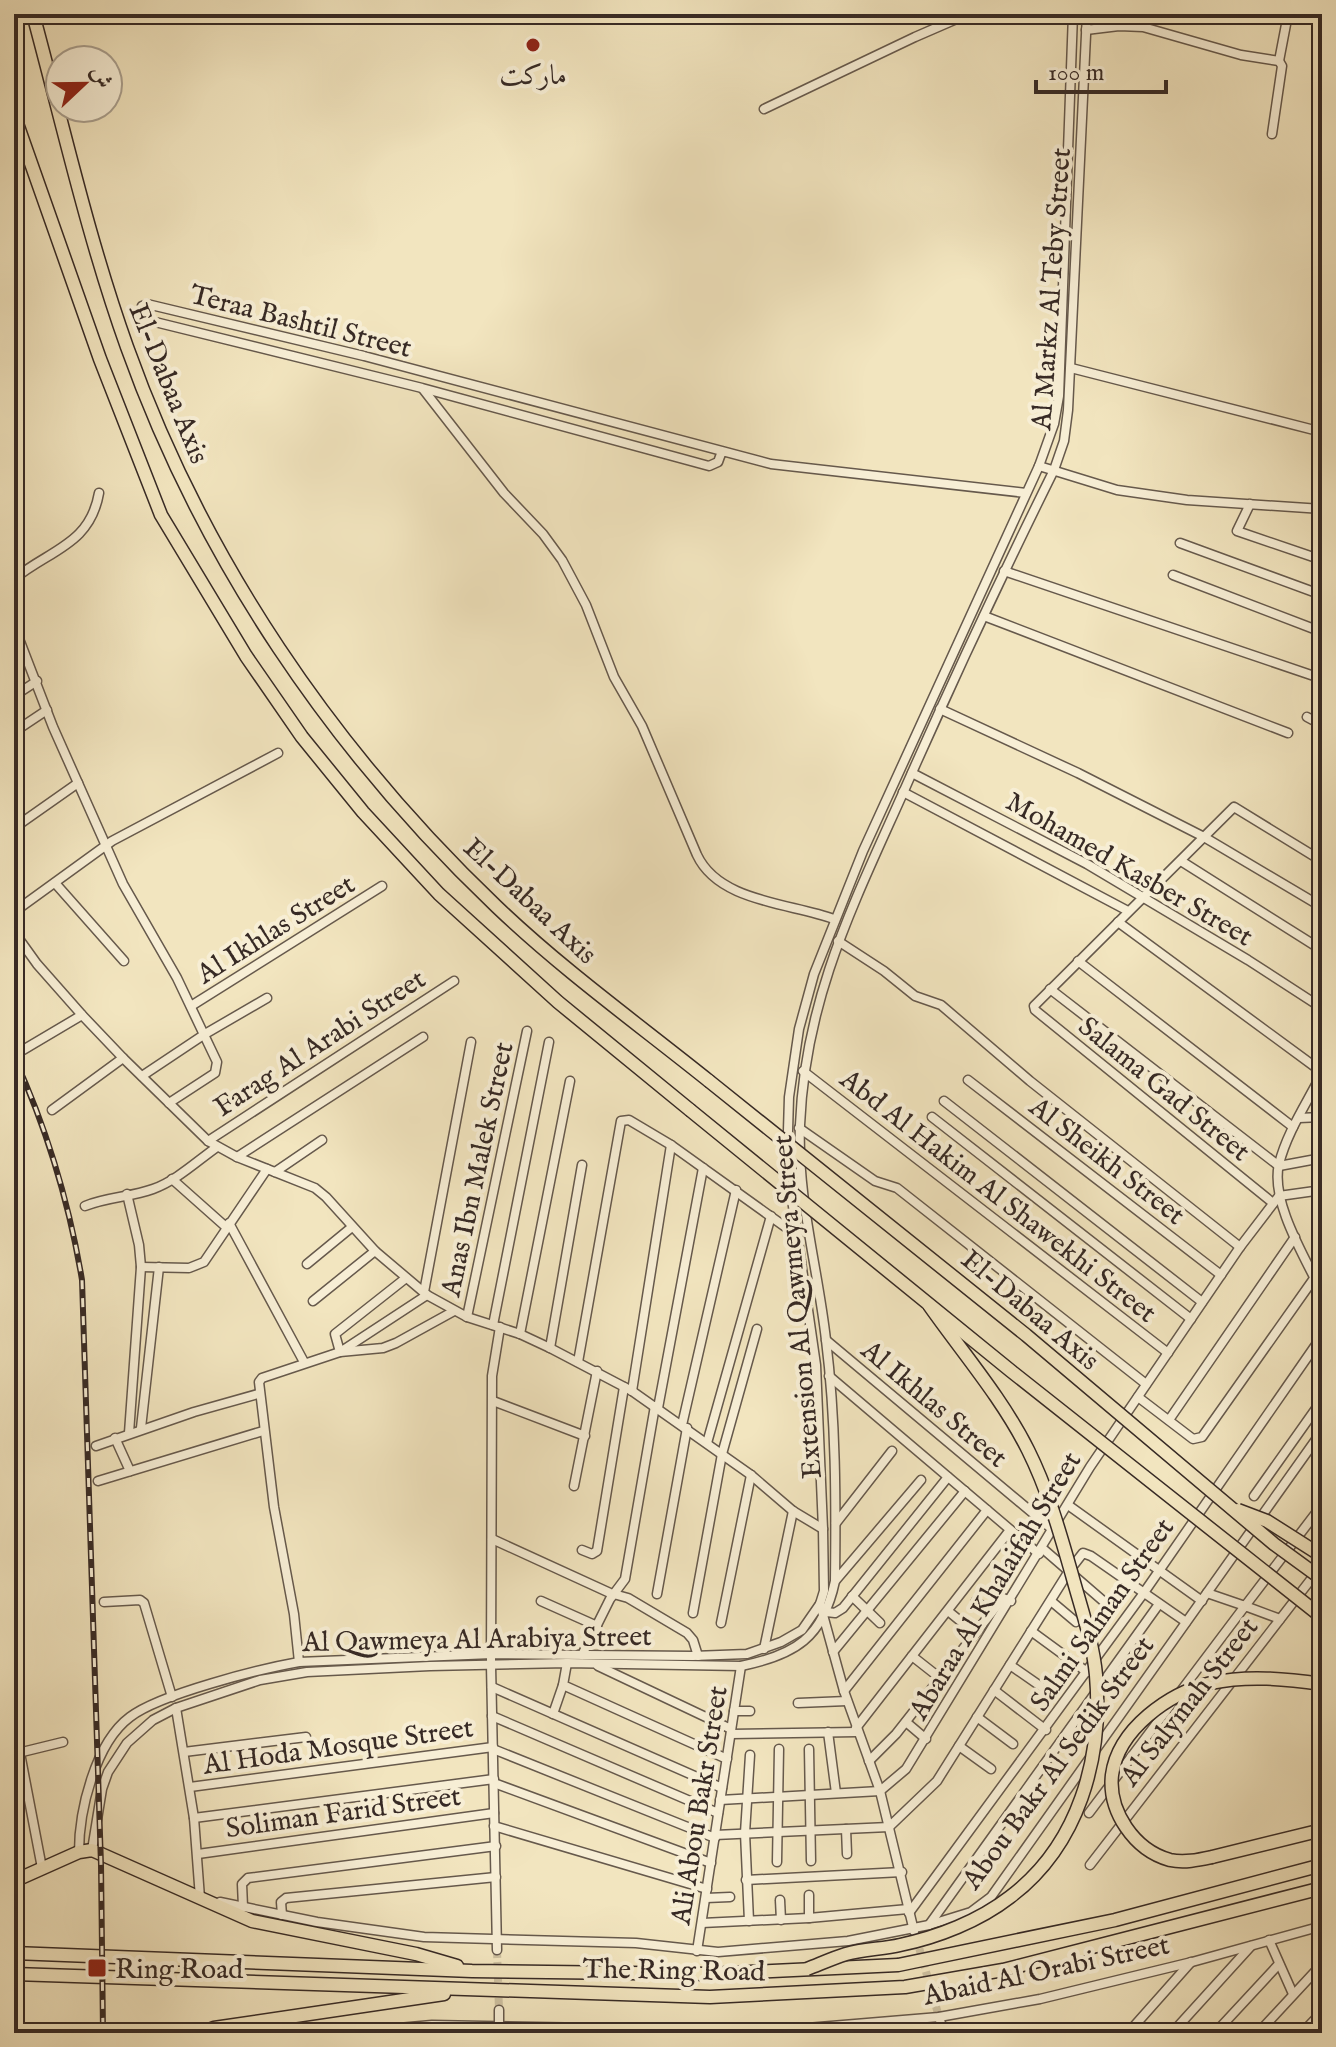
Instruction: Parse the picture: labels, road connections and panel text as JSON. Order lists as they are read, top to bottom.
{
  "streets": {
    "highway": ["El-Dabaa Axis", "The Ring Road"],
    "street": [
      "Al Markz Al Teby Street",
      "Teraa Bashtil Street",
      "Mohamed Kasber Street",
      "Al Ikhlas Street",
      "Farag Al Arabi Street",
      "Salama Gad Street",
      "Al Sheikh Street",
      "Anas Ibn Malek Street",
      "Abd Al Hakim Al Shawekhi Street",
      "Extension Al Qawmeya Street",
      "Abaraa Al Khalaifah Street",
      "Salmi Salman Street",
      "Al Qawmeya Al Arabiya Street",
      "Al Salymah Street",
      "Al Hoda Mosque Street",
      "Abou Bakr Al Sedik Street",
      "Ali Abou Bakr Street",
      "Soliman Farid Street",
      "Abaid Al Orabi Street"
    ]
  },
  "crossings": [
    ["Al Markz Al Teby Street", "Teraa Bashtil Street"],
    ["Al Markz Al Teby Street", "Mohamed Kasber Street"],
    ["Al Markz Al Teby Street", "Extension Al Qawmeya Street"],
    ["Mohamed Kasber Street", "Extension Al Qawmeya Street"],
    ["Al Ikhlas Street", "Extension Al Qawmeya Street"],
    ["Al Ikhlas Street", "Abaraa Al Khalaifah Street"],
    ["Salama Gad Street", "Abaraa Al Khalaifah Street"],
    ["Al Sheikh Street", "Abaraa Al Khalaifah Street"],
    ["Abd Al Hakim Al Shawekhi Street", "Extension Al Qawmeya Street"],
    ["Abd Al Hakim Al Shawekhi Street", "Abaraa Al Khalaifah Street"],
    ["Extension Al Qawmeya Street", "Abaraa Al Khalaifah Street"],
    ["Extension Al Qawmeya Street", "Salmi Salman Street"],
    ["Extension Al Qawmeya Street", "Al Qawmeya Al Arabiya Street"],
    ["Extension Al Qawmeya Street", "Abou Bakr Al Sedik Street"],
    ["Al Qawmeya Al Arabiya Street", "Ali Abou Bakr Street"],
    ["Abou Bakr Al Sedik Street", "Ali Abou Bakr Street"]
  ],
  "places": {
    "other": ["ماركت"],
    "transit": ["Ring Road"]
  },
  "scale_bar": "100 m",
  "north": "right"
}
